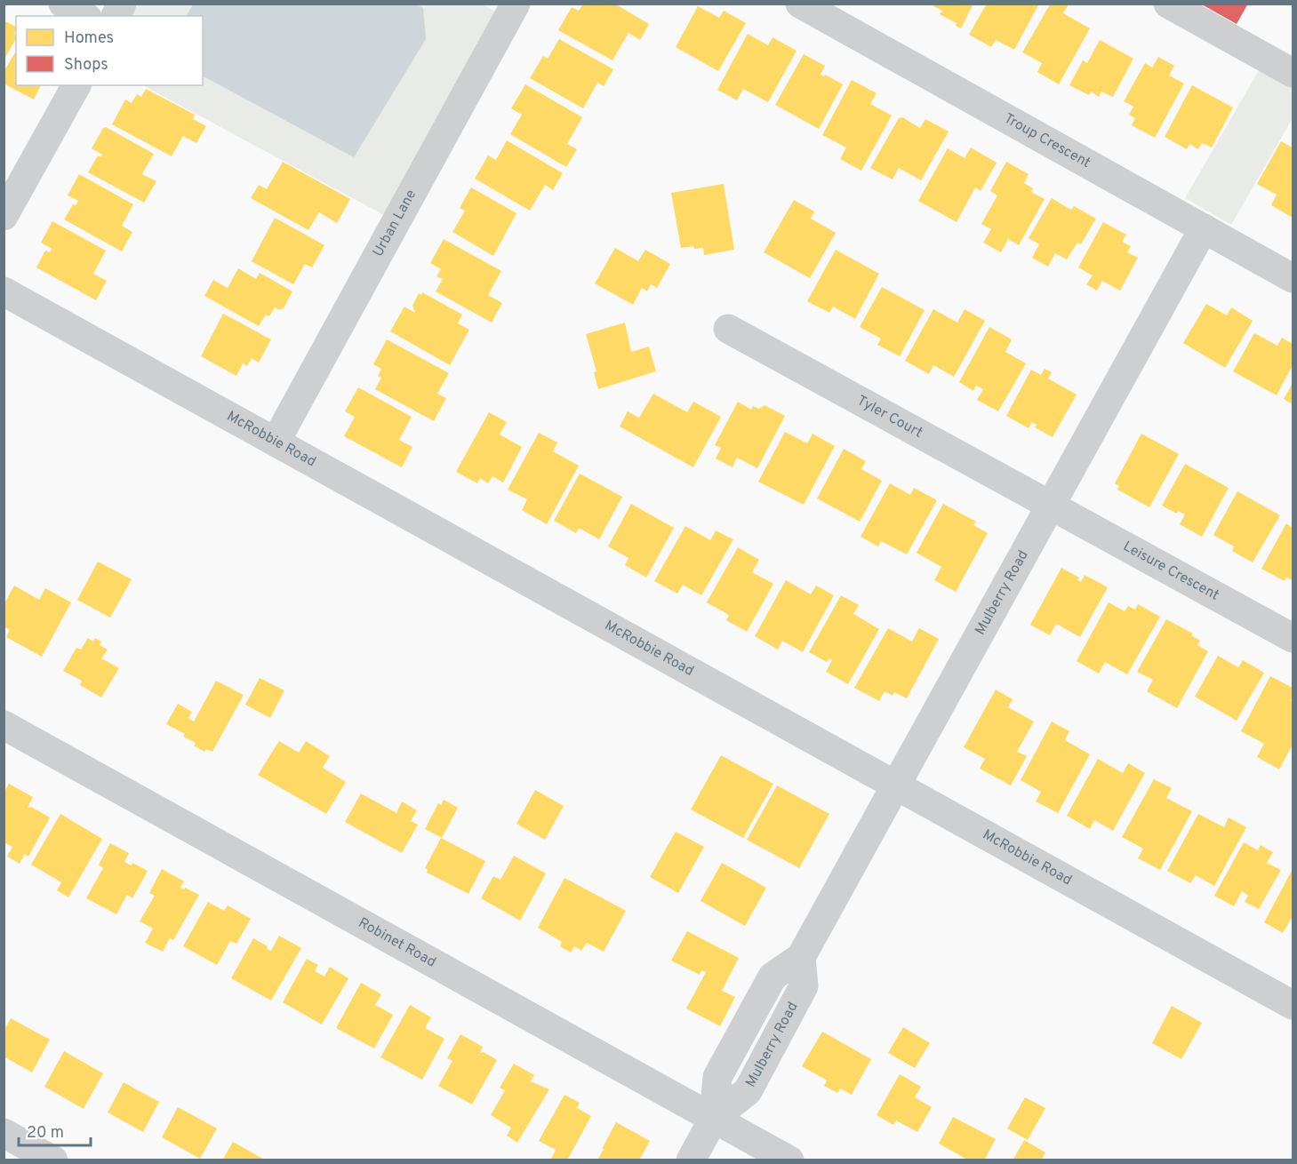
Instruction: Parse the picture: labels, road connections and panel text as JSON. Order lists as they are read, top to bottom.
{
  "streets": {
    "street": [
      "Troup Crescent",
      "Urban Lane",
      "Tyler Court",
      "McRobbie Road",
      "Leisure Crescent",
      "Mulberry Road",
      "Robinet Road"
    ]
  },
  "crossings": [
    ["Troup Crescent", "Mulberry Road"],
    ["Urban Lane", "McRobbie Road"],
    ["Tyler Court", "Leisure Crescent"],
    ["Tyler Court", "Mulberry Road"],
    ["McRobbie Road", "Mulberry Road"],
    ["Leisure Crescent", "Mulberry Road"],
    ["Mulberry Road", "Robinet Road"]
  ],
  "legend": ["Homes", "Shops"],
  "scale_bar": "20 m"
}
